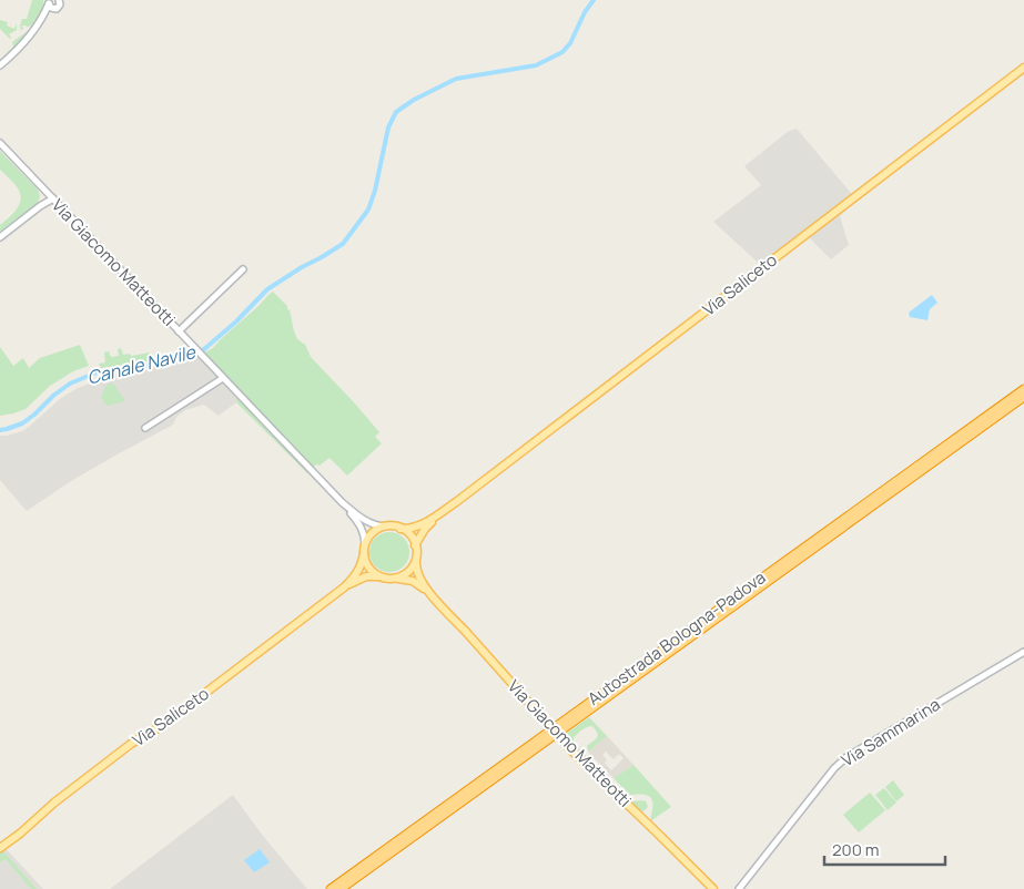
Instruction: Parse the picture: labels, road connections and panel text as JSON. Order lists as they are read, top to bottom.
{
  "streets": {
    "highway": ["Autostrada Bologna-Padova"],
    "main road": ["Via Giacomo Matteotti", "Via Saliceto"],
    "street": ["Via Sammarina"]
  },
  "crossings": [
    ["Via Giacomo Matteotti", "Via Saliceto"]
  ],
  "water": ["Canale Navile"],
  "scale_bar": "200 m"
}
